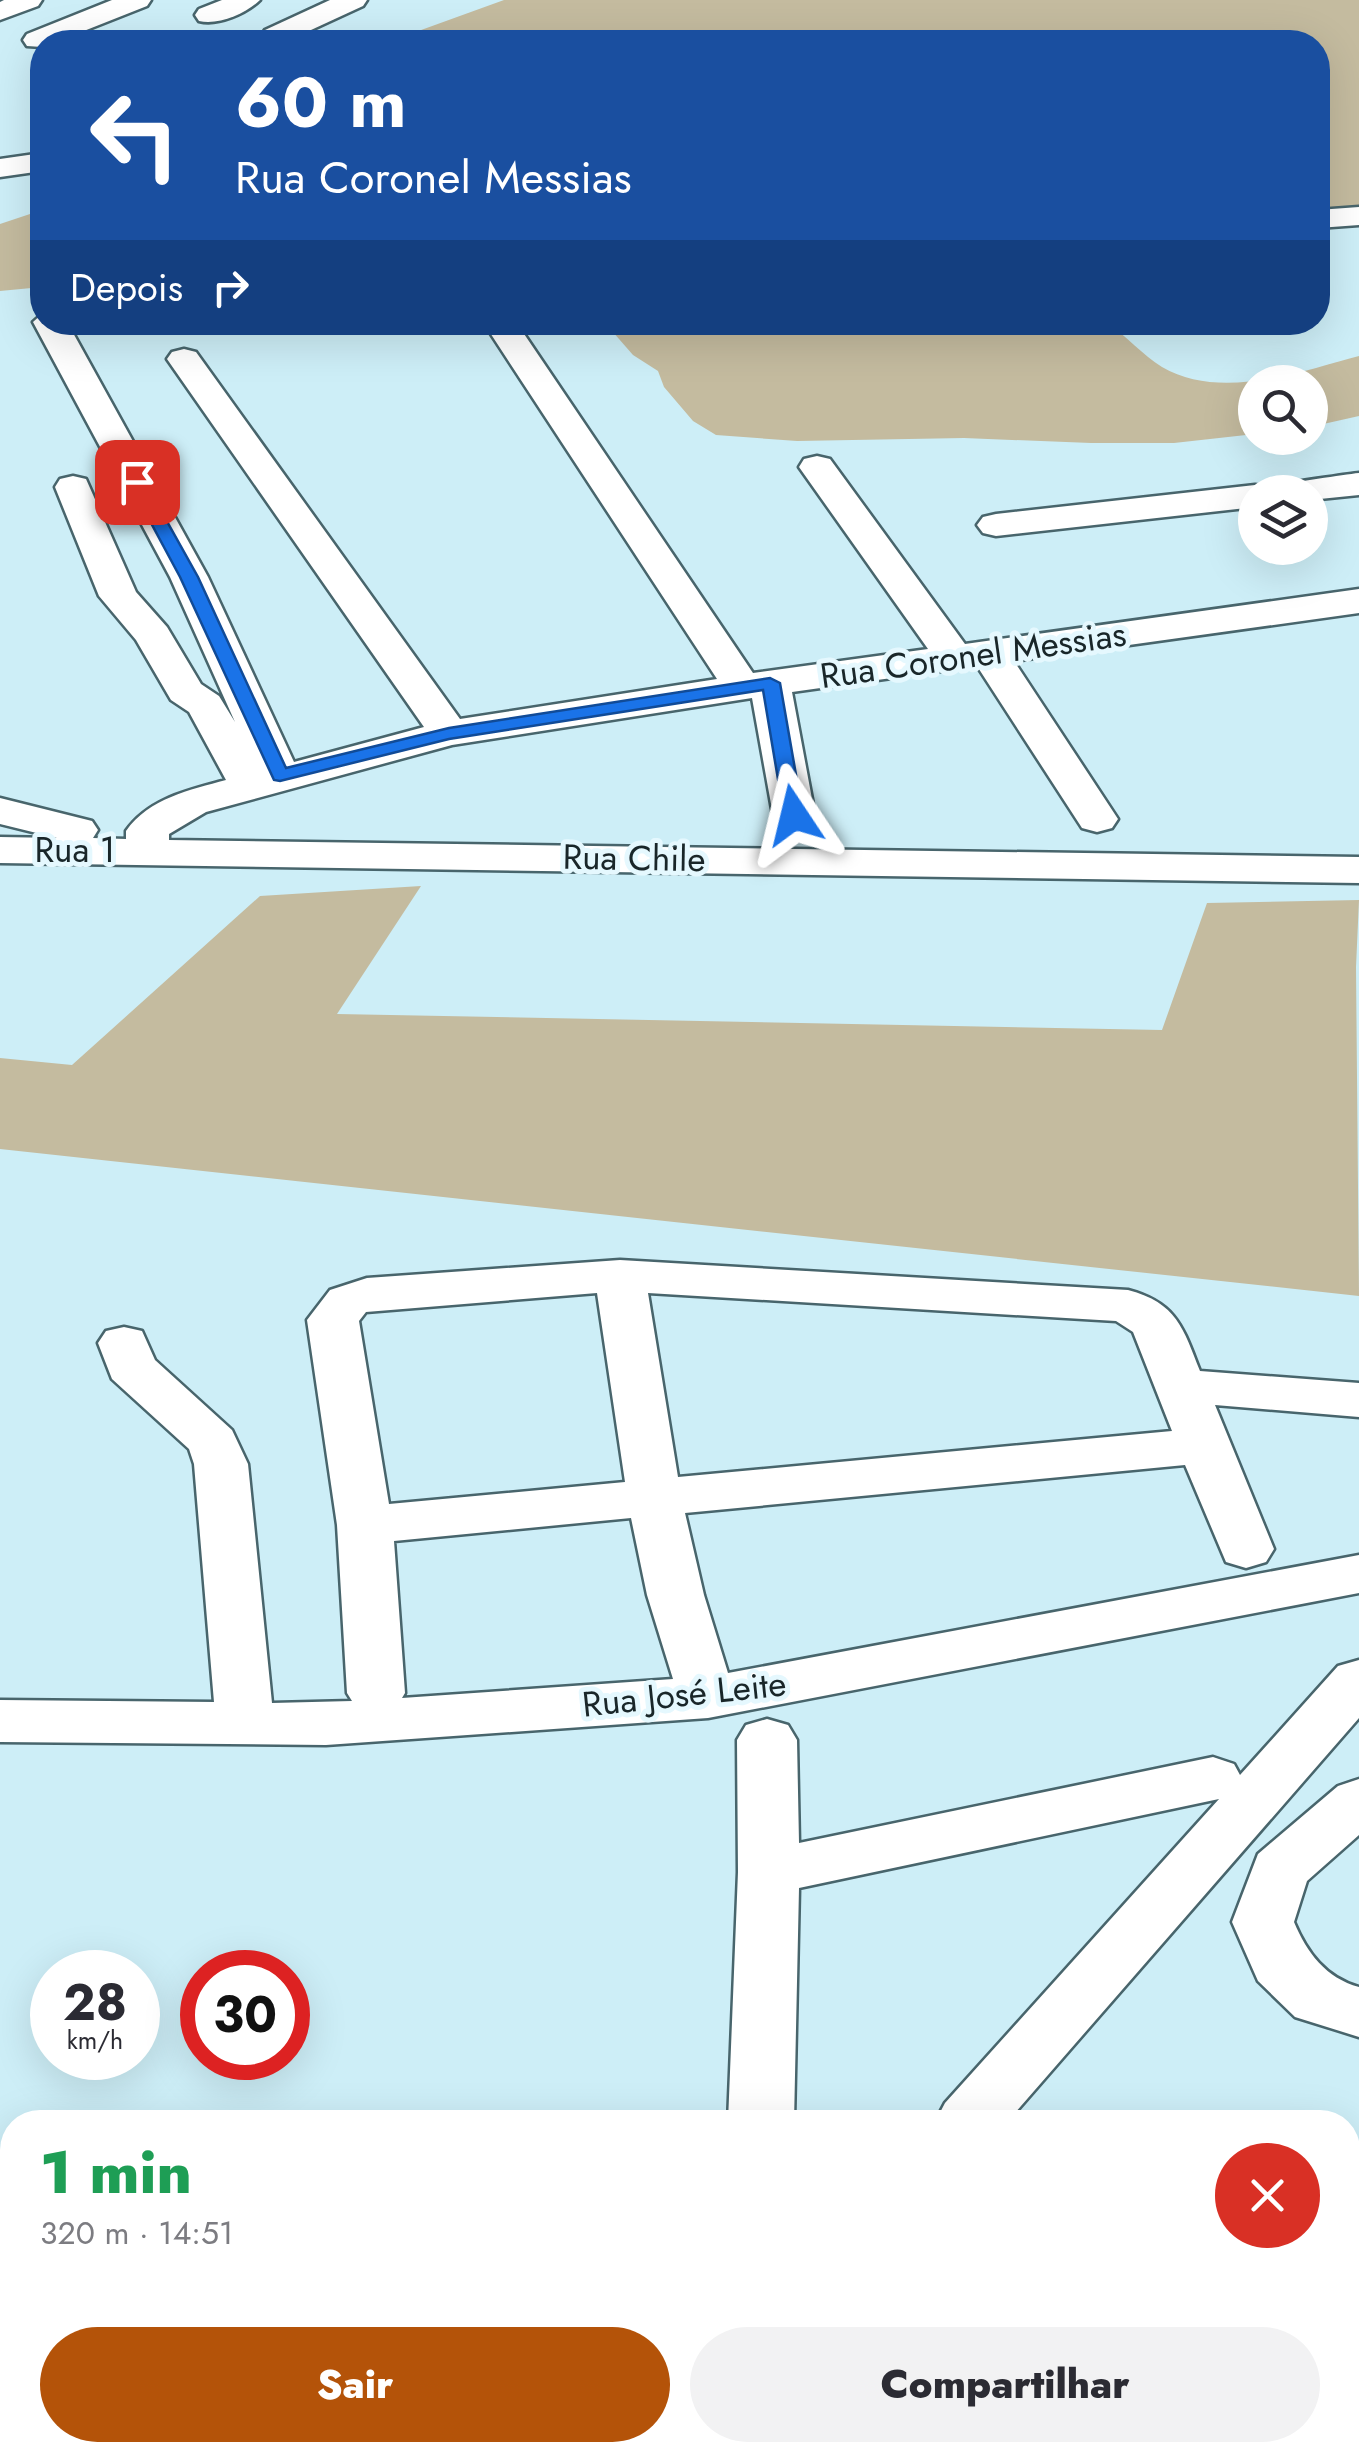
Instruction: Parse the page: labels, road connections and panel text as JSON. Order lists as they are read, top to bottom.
{
  "streets": {
    "street": [
      "Rua Coronel Messias",
      "Rua 1",
      "Rua Chile",
      "Rua José Leite"
    ]
  },
  "crossings": [
    ["Rua Coronel Messias", "Rua 1"],
    ["Rua Coronel Messias", "Rua Chile"],
    ["Rua 1", "Rua Chile"]
  ],
  "page": {
    "turn": ["60 m", "Rua Coronel Messias"],
    "then": "Depois",
    "speed": "28 km/h",
    "limit": "30",
    "heading": ["1 min", "320 m · 14:51"],
    "buttons": ["Sair", "Compartilhar"]
  }
}
